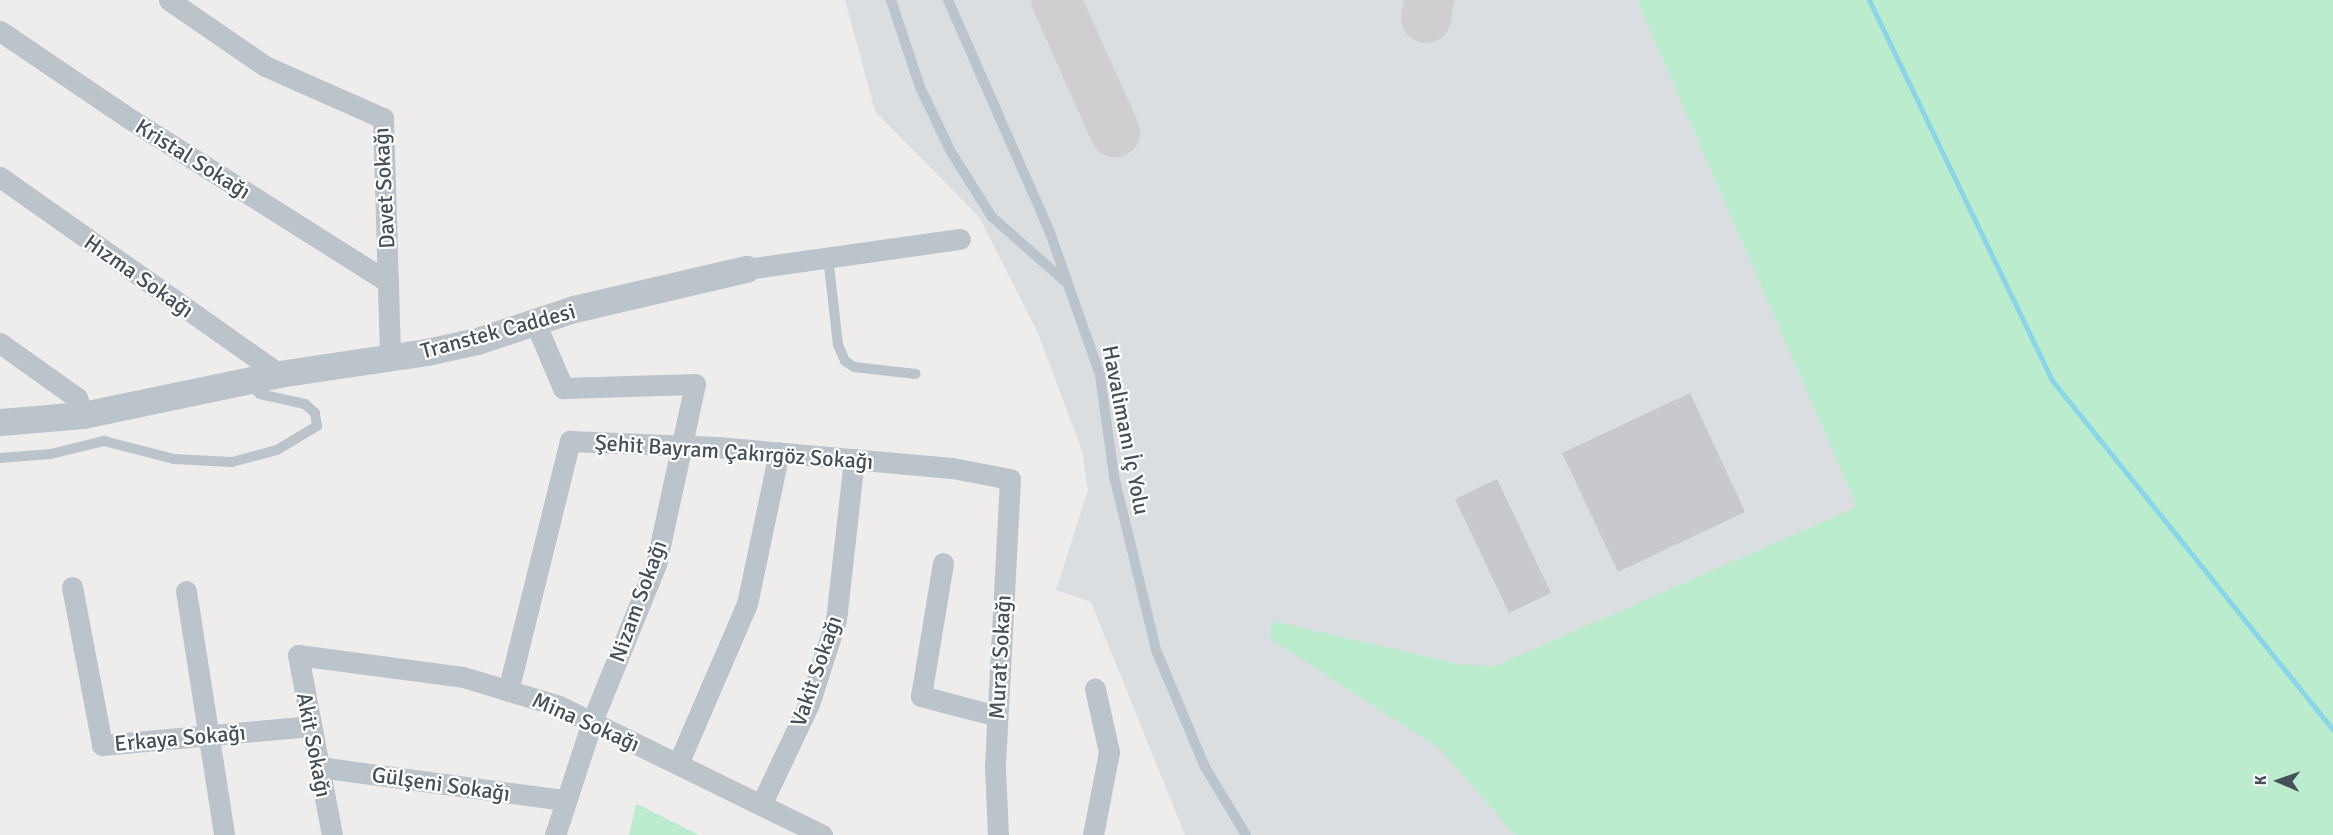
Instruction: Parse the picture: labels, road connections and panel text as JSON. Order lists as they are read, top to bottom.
{
  "streets": {
    "street": [
      "Kristal Sokağı",
      "Davet Sokağı",
      "Hızma Sokağı",
      "Transtek Caddesi",
      "Şehit Bayram Çakırgöz Sokağı",
      "Nizam Sokağı",
      "Murat Sokağı",
      "Vakit Sokağı",
      "Mina Sokağı",
      "Erkaya Sokağı",
      "Akit Sokağı",
      "Gülşeni Sokağı"
    ],
    "lane": ["Havalimanı İç Yolu"]
  },
  "crossings": [
    ["Kristal Sokağı", "Davet Sokağı"],
    ["Davet Sokağı", "Transtek Caddesi"],
    ["Hızma Sokağı", "Transtek Caddesi"],
    ["Transtek Caddesi", "Nizam Sokağı"],
    ["Şehit Bayram Çakırgöz Sokağı", "Nizam Sokağı"],
    ["Şehit Bayram Çakırgöz Sokağı", "Murat Sokağı"],
    ["Şehit Bayram Çakırgöz Sokağı", "Vakit Sokağı"],
    ["Şehit Bayram Çakırgöz Sokağı", "Mina Sokağı"],
    ["Nizam Sokağı", "Mina Sokağı"],
    ["Nizam Sokağı", "Gülşeni Sokağı"],
    ["Vakit Sokağı", "Mina Sokağı"],
    ["Mina Sokağı", "Akit Sokağı"],
    ["Erkaya Sokağı", "Akit Sokağı"],
    ["Akit Sokağı", "Gülşeni Sokağı"]
  ],
  "north": "left"
}
